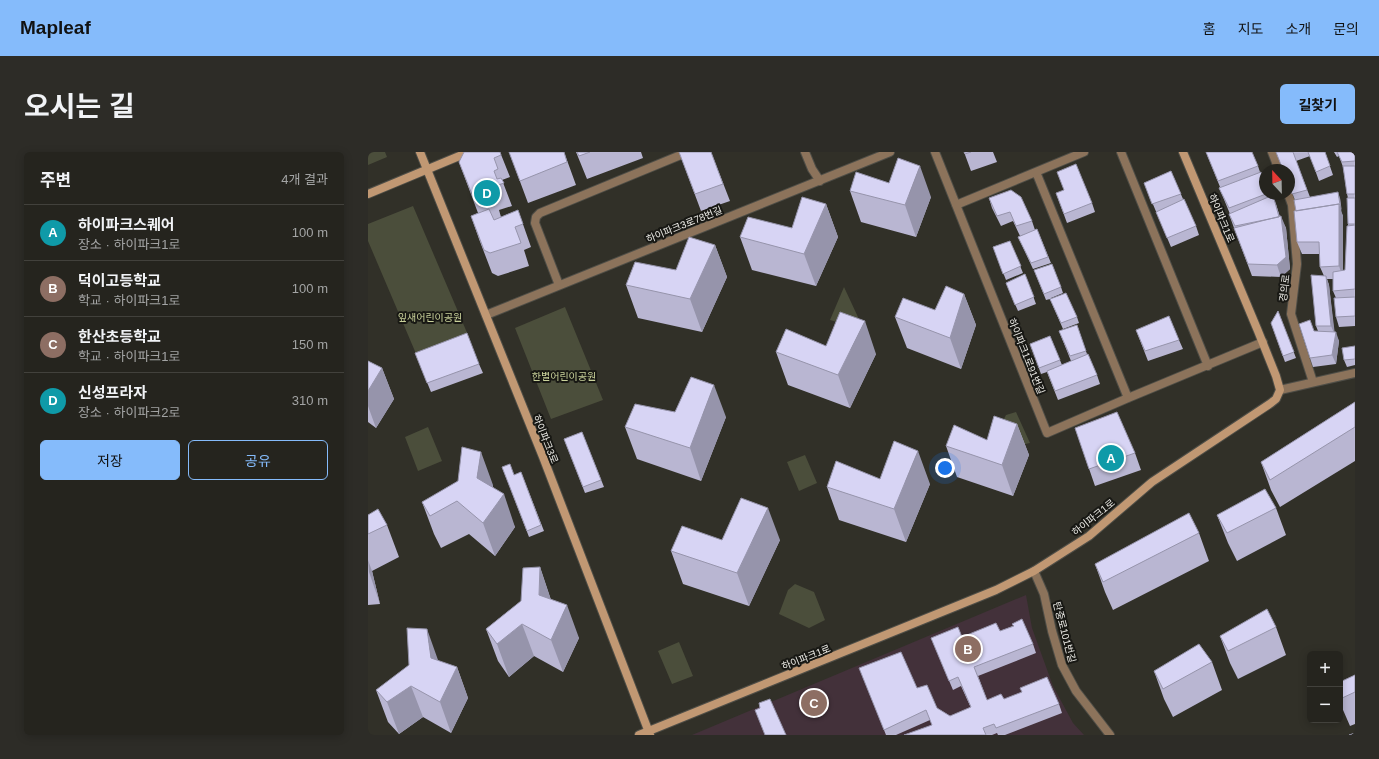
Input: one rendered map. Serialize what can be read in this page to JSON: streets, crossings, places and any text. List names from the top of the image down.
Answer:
{
  "streets": {
    "street": [
      "하이파크1로",
      "하이파크3로78번길",
      "경의로",
      "하이파크1로91번길",
      "하이파크3로",
      "탄중로101번길"
    ]
  },
  "crossings": [
    ["하이파크1로", "하이파크1로91번길"],
    ["하이파크1로", "하이파크3로"],
    ["하이파크1로", "탄중로101번길"],
    ["하이파크3로78번길", "하이파크3로"]
  ],
  "parks": ["잎새어린이공원", "한별어린이공원"],
  "north": "top",
  "page": {
    "header": "Mapleaf",
    "nav": [
      "홈",
      "지도",
      "소개",
      "문의"
    ],
    "title": "오시는 길",
    "buttons": [
      "길찾기",
      ["저장", "공유"]
    ],
    "heading": ["주변", "4개 결과"],
    "pins": [
      "D",
      "A",
      "B",
      "C"
    ],
    "list": [
      {
        "mark": "A",
        "name": "하이파크스퀘어",
        "note": "장소 · 하이파크1로",
        "value": "100 m"
      },
      {
        "mark": "B",
        "name": "덕이고등학교",
        "note": "학교 · 하이파크1로",
        "value": "100 m"
      },
      {
        "mark": "C",
        "name": "한산초등학교",
        "note": "학교 · 하이파크1로",
        "value": "150 m"
      },
      {
        "mark": "D",
        "name": "신성프라자",
        "note": "장소 · 하이파크2로",
        "value": "310 m"
      }
    ],
    "map_buttons": ["+", "−"]
  }
}
